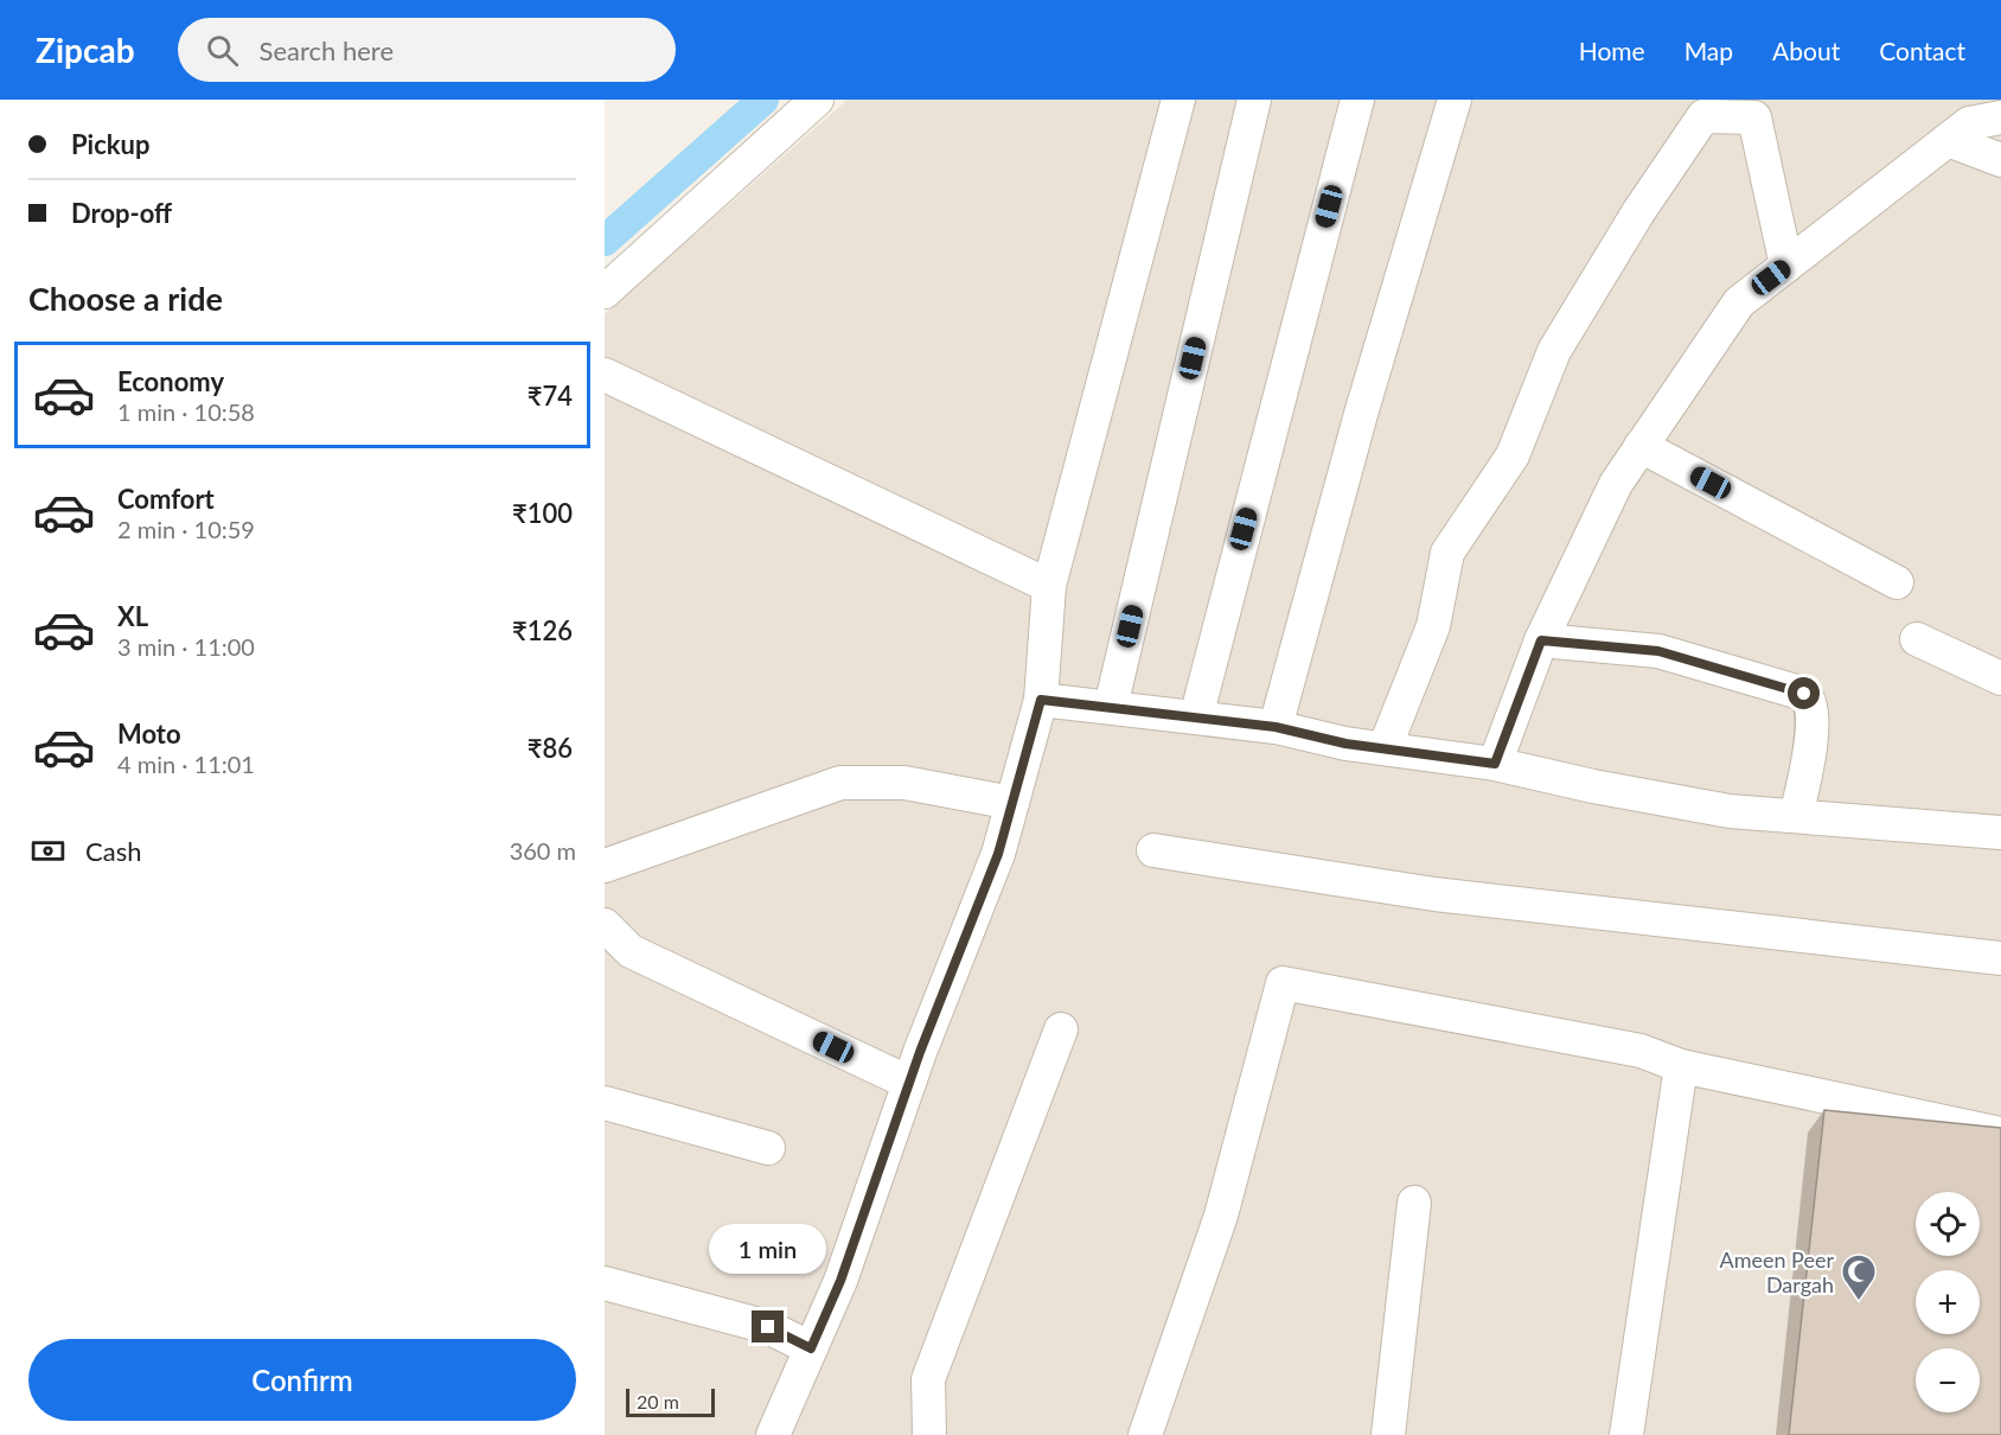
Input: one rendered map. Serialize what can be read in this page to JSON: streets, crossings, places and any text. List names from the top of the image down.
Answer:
{
  "places": {
    "mosque": ["Ameen Peer Dargah"]
  },
  "scale_bar": "20 m",
  "page": {
    "header": "Zipcab",
    "search": "Search here",
    "nav": [
      "Home",
      "Map",
      "About",
      "Contact"
    ],
    "banner": ["Pickup", "Drop-off"],
    "heading": "Choose a ride",
    "list": [
      {
        "name": "Economy",
        "note": "1 min · 10:58",
        "value": "₹74"
      },
      {
        "name": "Comfort",
        "note": "2 min · 10:59",
        "value": "₹100"
      },
      {
        "name": "XL",
        "note": "3 min · 11:00",
        "value": "₹126"
      },
      {
        "name": "Moto",
        "note": "4 min · 11:01",
        "value": "₹86"
      }
    ],
    "pay": ["Cash", "360 m"],
    "map_buttons": ["+", "−"],
    "bubble": "1 min",
    "buttons": "Confirm",
    "scale": "20 m"
  }
}
